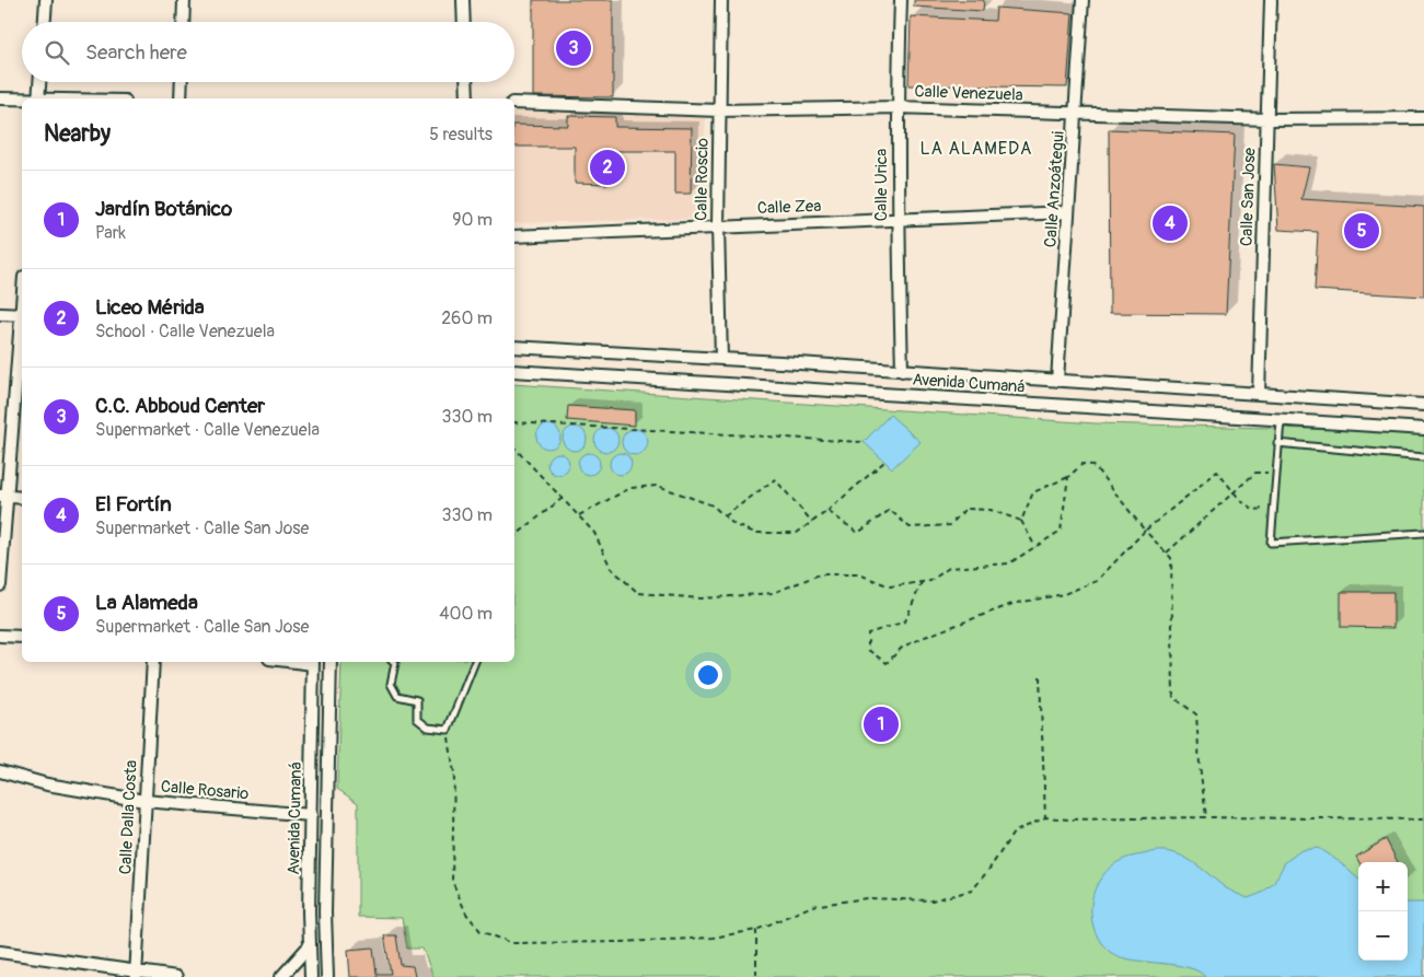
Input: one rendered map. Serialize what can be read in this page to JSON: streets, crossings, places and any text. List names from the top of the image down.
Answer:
{
  "streets": {
    "street": [
      "Calle Venezuela",
      "Calle Roscio",
      "Calle Urica",
      "Calle Anzoátegui",
      "Calle San Jose",
      "Calle Zea",
      "Avenida Cumaná",
      "Calle Rosario",
      "Calle Dalla Costa"
    ]
  },
  "crossings": [
    ["Calle Venezuela", "Calle Roscio"],
    ["Calle Venezuela", "Calle Urica"],
    ["Calle Venezuela", "Calle Anzoátegui"],
    ["Calle Venezuela", "Calle San Jose"],
    ["Calle Roscio", "Calle Zea"],
    ["Calle Roscio", "Avenida Cumaná"],
    ["Calle Urica", "Calle Zea"],
    ["Calle Urica", "Avenida Cumaná"],
    ["Calle Anzoátegui", "Calle Zea"],
    ["Calle Anzoátegui", "Avenida Cumaná"],
    ["Calle San Jose", "Avenida Cumaná"],
    ["Avenida Cumaná", "Calle Rosario"],
    ["Calle Rosario", "Calle Dalla Costa"]
  ],
  "districts": ["LA ALAMEDA"],
  "page": {
    "search": "Search here",
    "pins": [
      "3",
      "2",
      "4",
      "5",
      "1"
    ],
    "heading": ["Nearby", "5 results"],
    "list": [
      {
        "mark": "1",
        "name": "Jardín Botánico",
        "note": "Park",
        "value": "90 m"
      },
      {
        "mark": "2",
        "name": "Liceo Mérida",
        "note": "School · Calle Venezuela",
        "value": "260 m"
      },
      {
        "mark": "3",
        "name": "C.C. Abboud Center",
        "note": "Supermarket · Calle Venezuela",
        "value": "330 m"
      },
      {
        "mark": "4",
        "name": "El Fortín",
        "note": "Supermarket · Calle San Jose",
        "value": "330 m"
      },
      {
        "mark": "5",
        "name": "La Alameda",
        "note": "Supermarket · Calle San Jose",
        "value": "400 m"
      }
    ],
    "map_buttons": ["+", "−"]
  }
}
